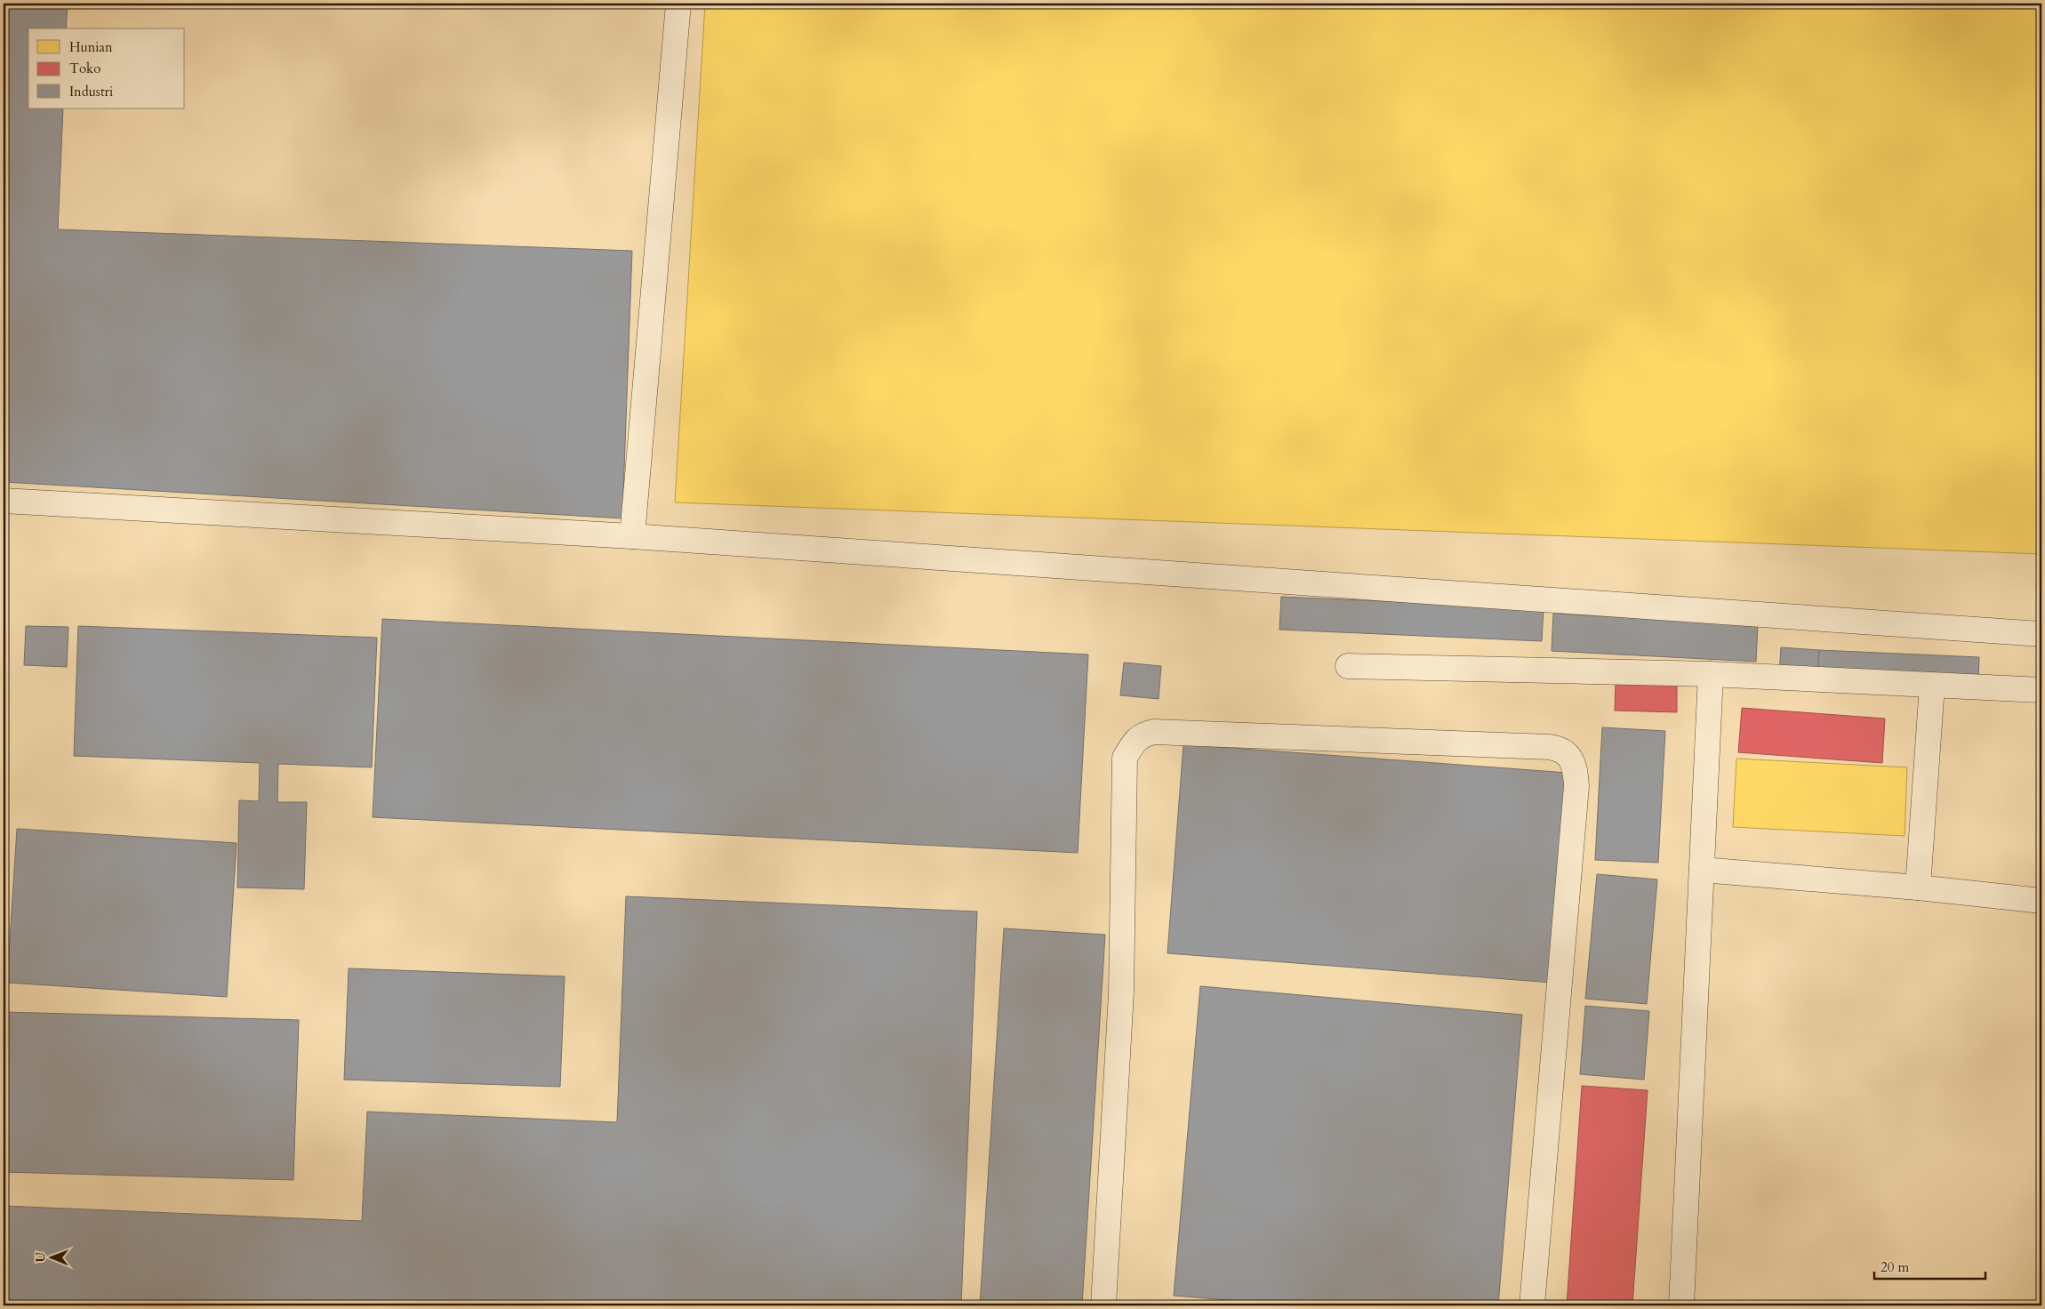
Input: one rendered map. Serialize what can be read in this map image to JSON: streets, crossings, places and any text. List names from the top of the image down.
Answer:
{
  "legend": ["Hunian", "Toko", "Industri"],
  "scale_bar": "20 m",
  "north": "left"
}
